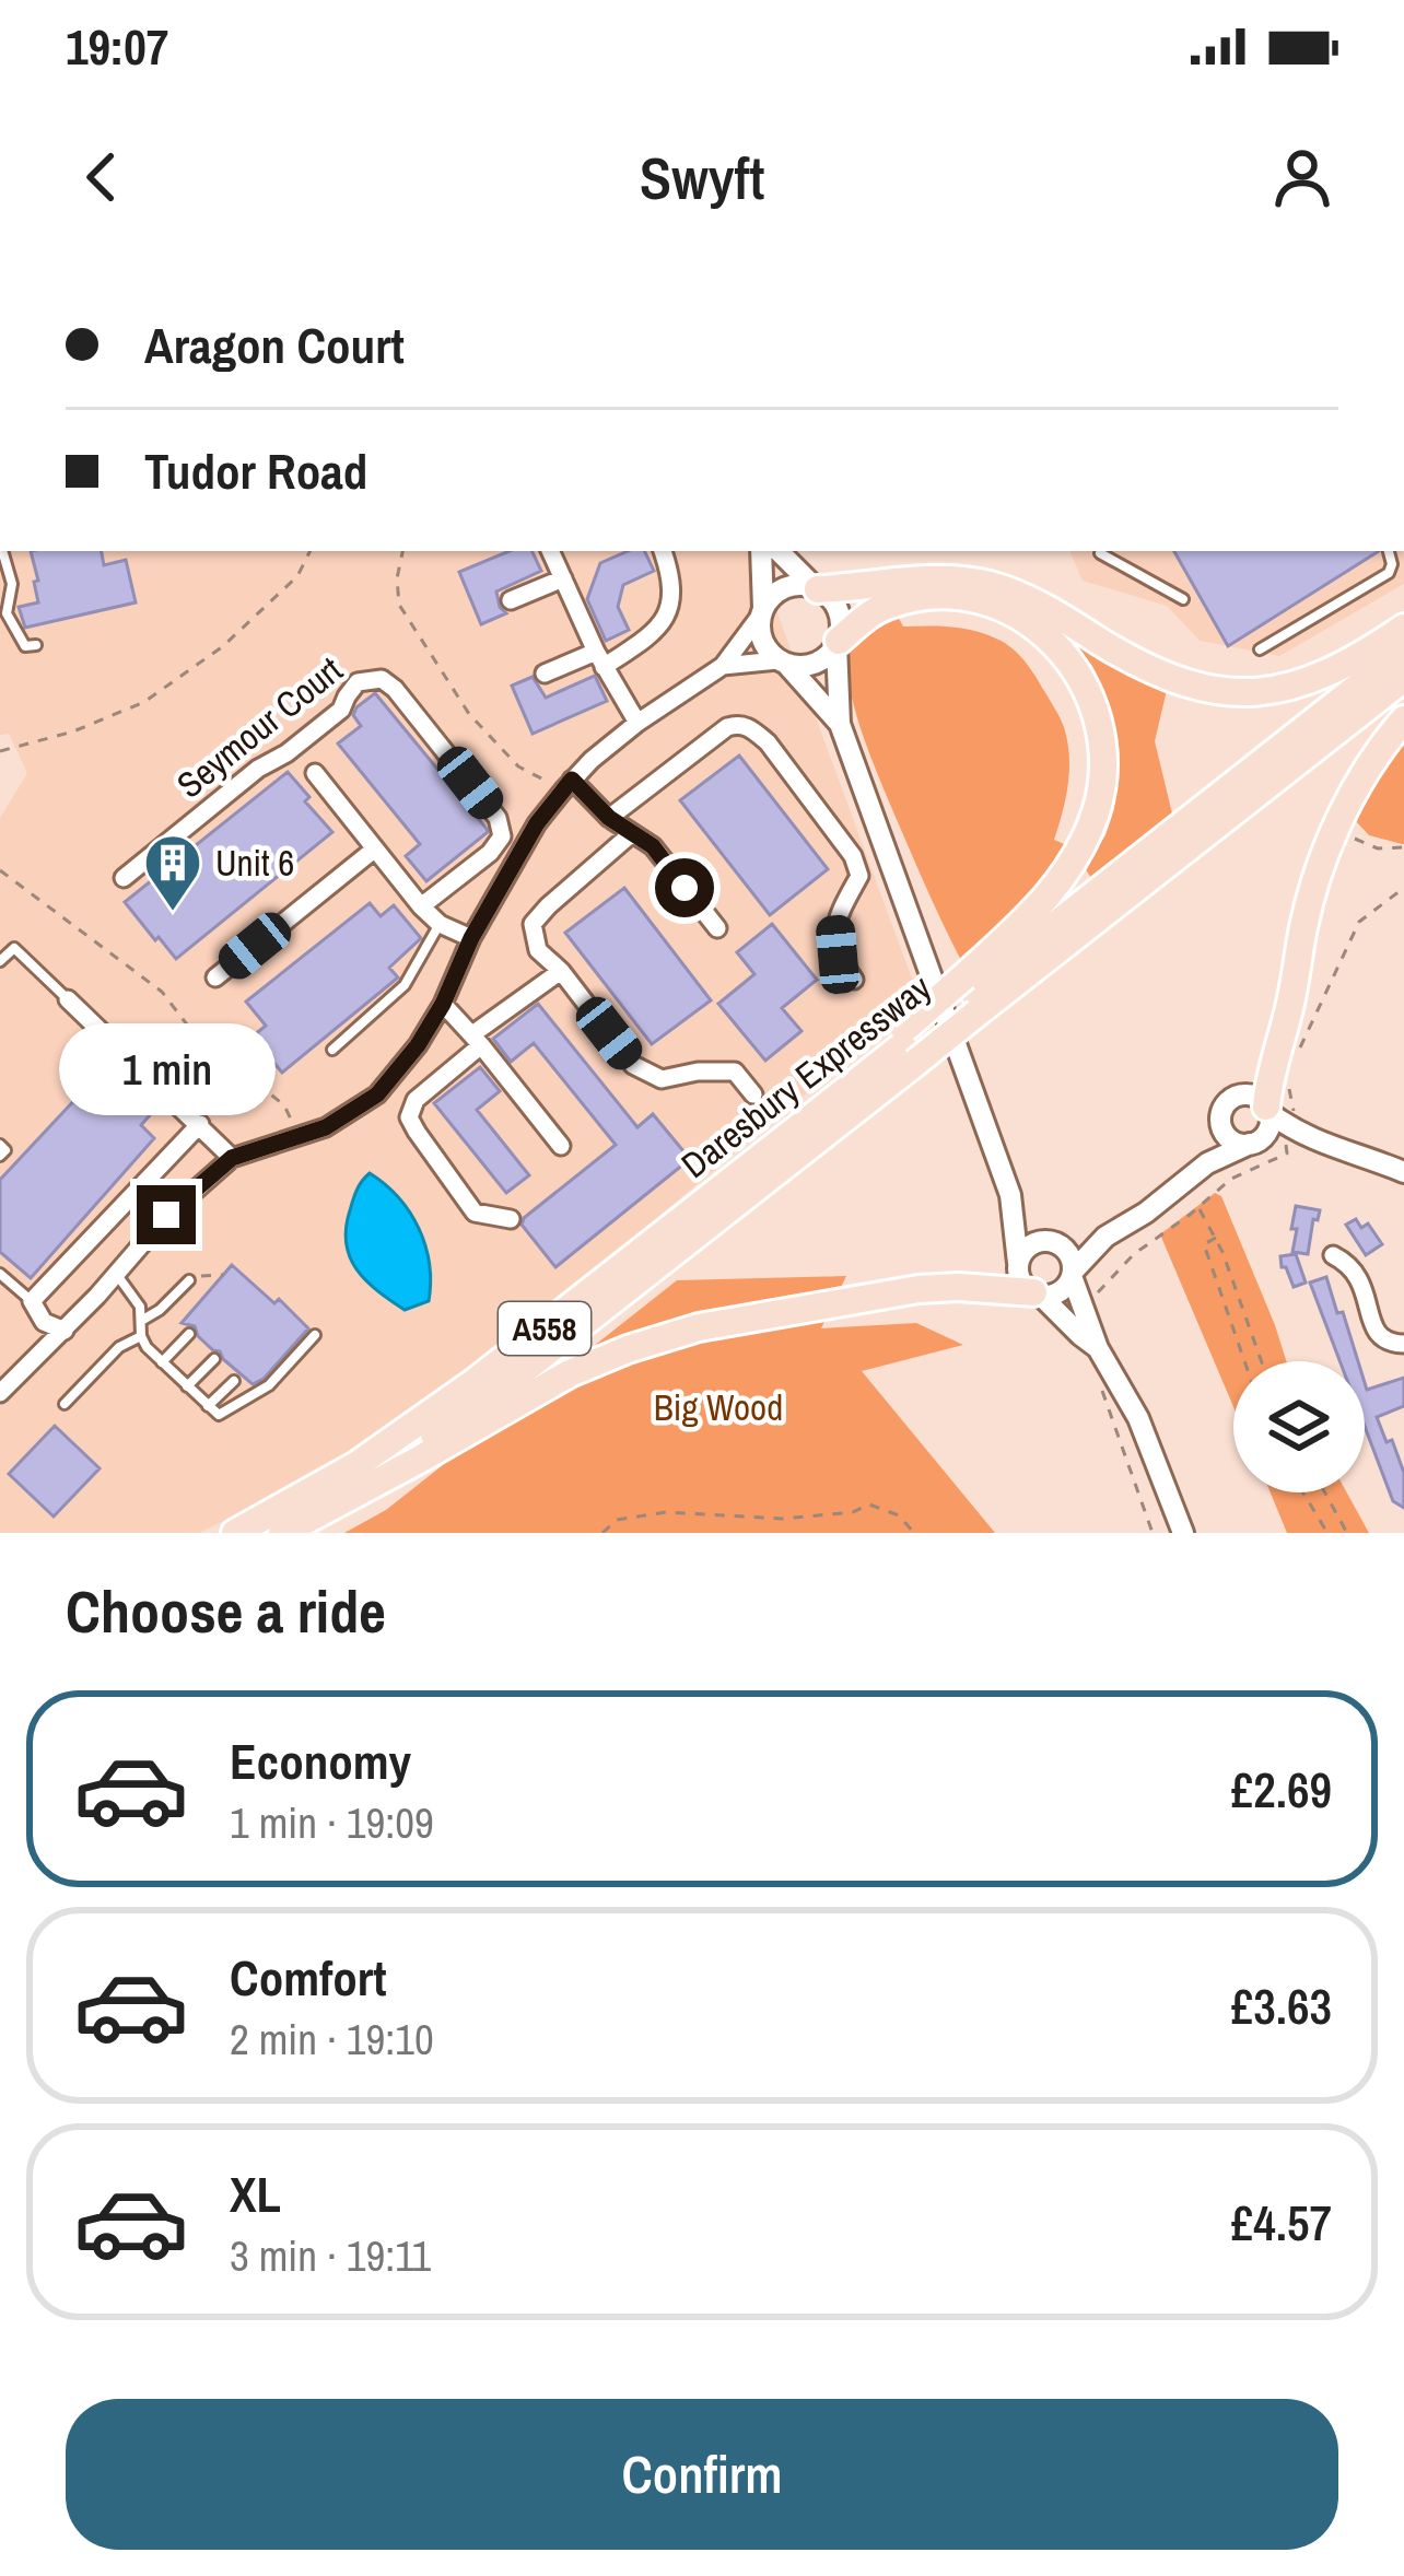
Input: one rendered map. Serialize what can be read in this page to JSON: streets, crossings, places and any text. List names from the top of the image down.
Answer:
{
  "streets": {
    "main road": ["Daresbury Expressway", "A558"],
    "street": ["Seymour Court"]
  },
  "parks": ["Big Wood"],
  "places": {
    "building": ["Unit 6"]
  },
  "page": {
    "status": "19:07",
    "header": "Swyft",
    "banner": ["Aragon Court", "Tudor Road"],
    "bubble": "1 min",
    "heading": "Choose a ride",
    "list": [
      {
        "name": "Economy",
        "note": "1 min · 19:09",
        "value": "£2.69"
      },
      {
        "name": "Comfort",
        "note": "2 min · 19:10",
        "value": "£3.63"
      },
      {
        "name": "XL",
        "note": "3 min · 19:11",
        "value": "£4.57"
      }
    ],
    "buttons": "Confirm"
  }
}
